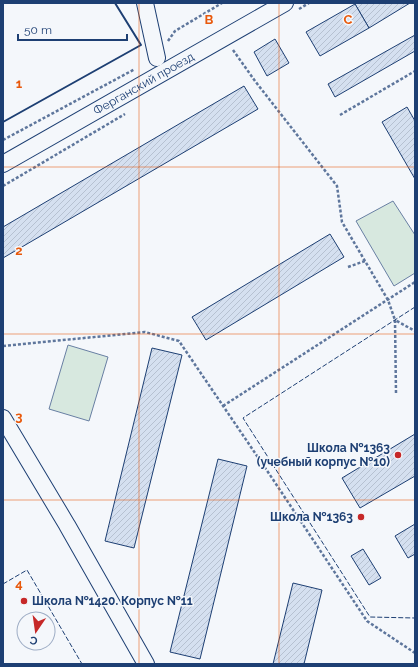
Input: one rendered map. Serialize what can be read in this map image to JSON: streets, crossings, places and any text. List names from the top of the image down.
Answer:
{
  "streets": {
    "street": ["Ферганский проезд"]
  },
  "places": ["Школа №1363 (учебный корпус №10)", "Школа №1363", "Школа №1420. Корпус №11"],
  "scale_bar": "50 m",
  "north": "bottom",
  "grid": {
    "columns": ["B", "C"],
    "rows": [
      "1",
      "2",
      "3",
      "4"
    ]
  }
}
